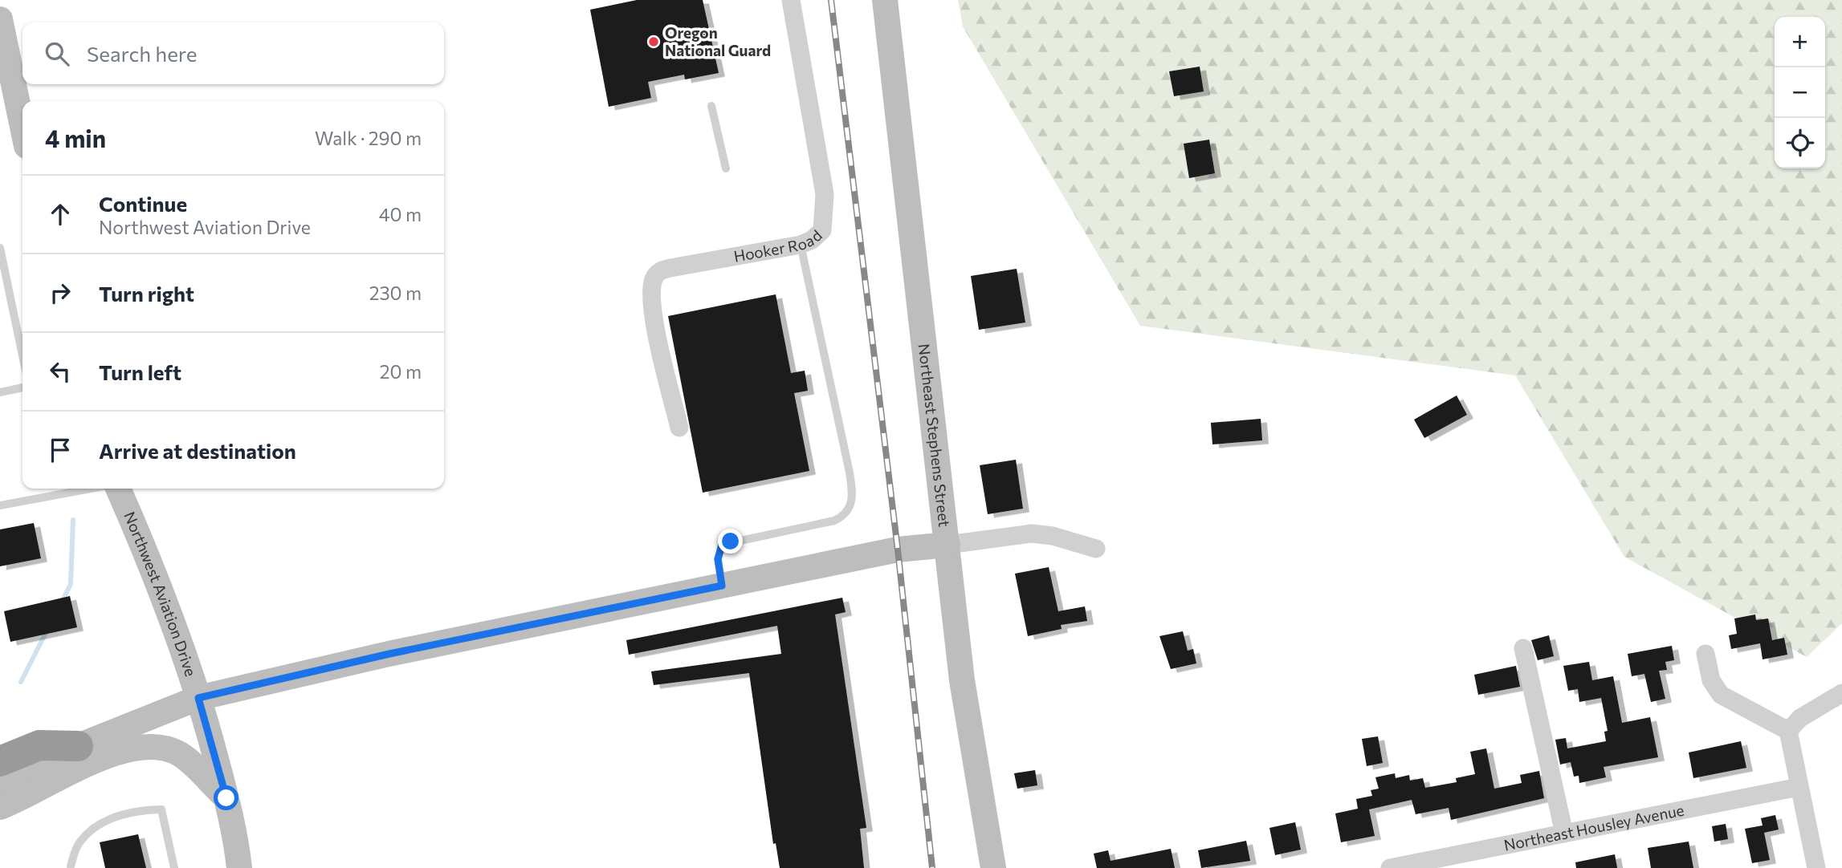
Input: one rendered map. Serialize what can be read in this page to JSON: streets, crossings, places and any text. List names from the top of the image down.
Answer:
{
  "streets": {
    "main road": ["Northeast Stephens Street", "Northwest Aviation Drive"],
    "street": ["Hooker Road", "Northeast Housley Avenue"]
  },
  "places": ["Oregon National Guard"],
  "page": {
    "map_buttons": ["+", "−"],
    "search": "Search here",
    "heading": ["4 min", "Walk · 290 m"],
    "list": [
      ["Continue", "Northwest Aviation Drive", "40 m"],
      ["Turn right", "230 m"],
      ["Turn left", "20 m"],
      "Arrive at destination"
    ]
  }
}
